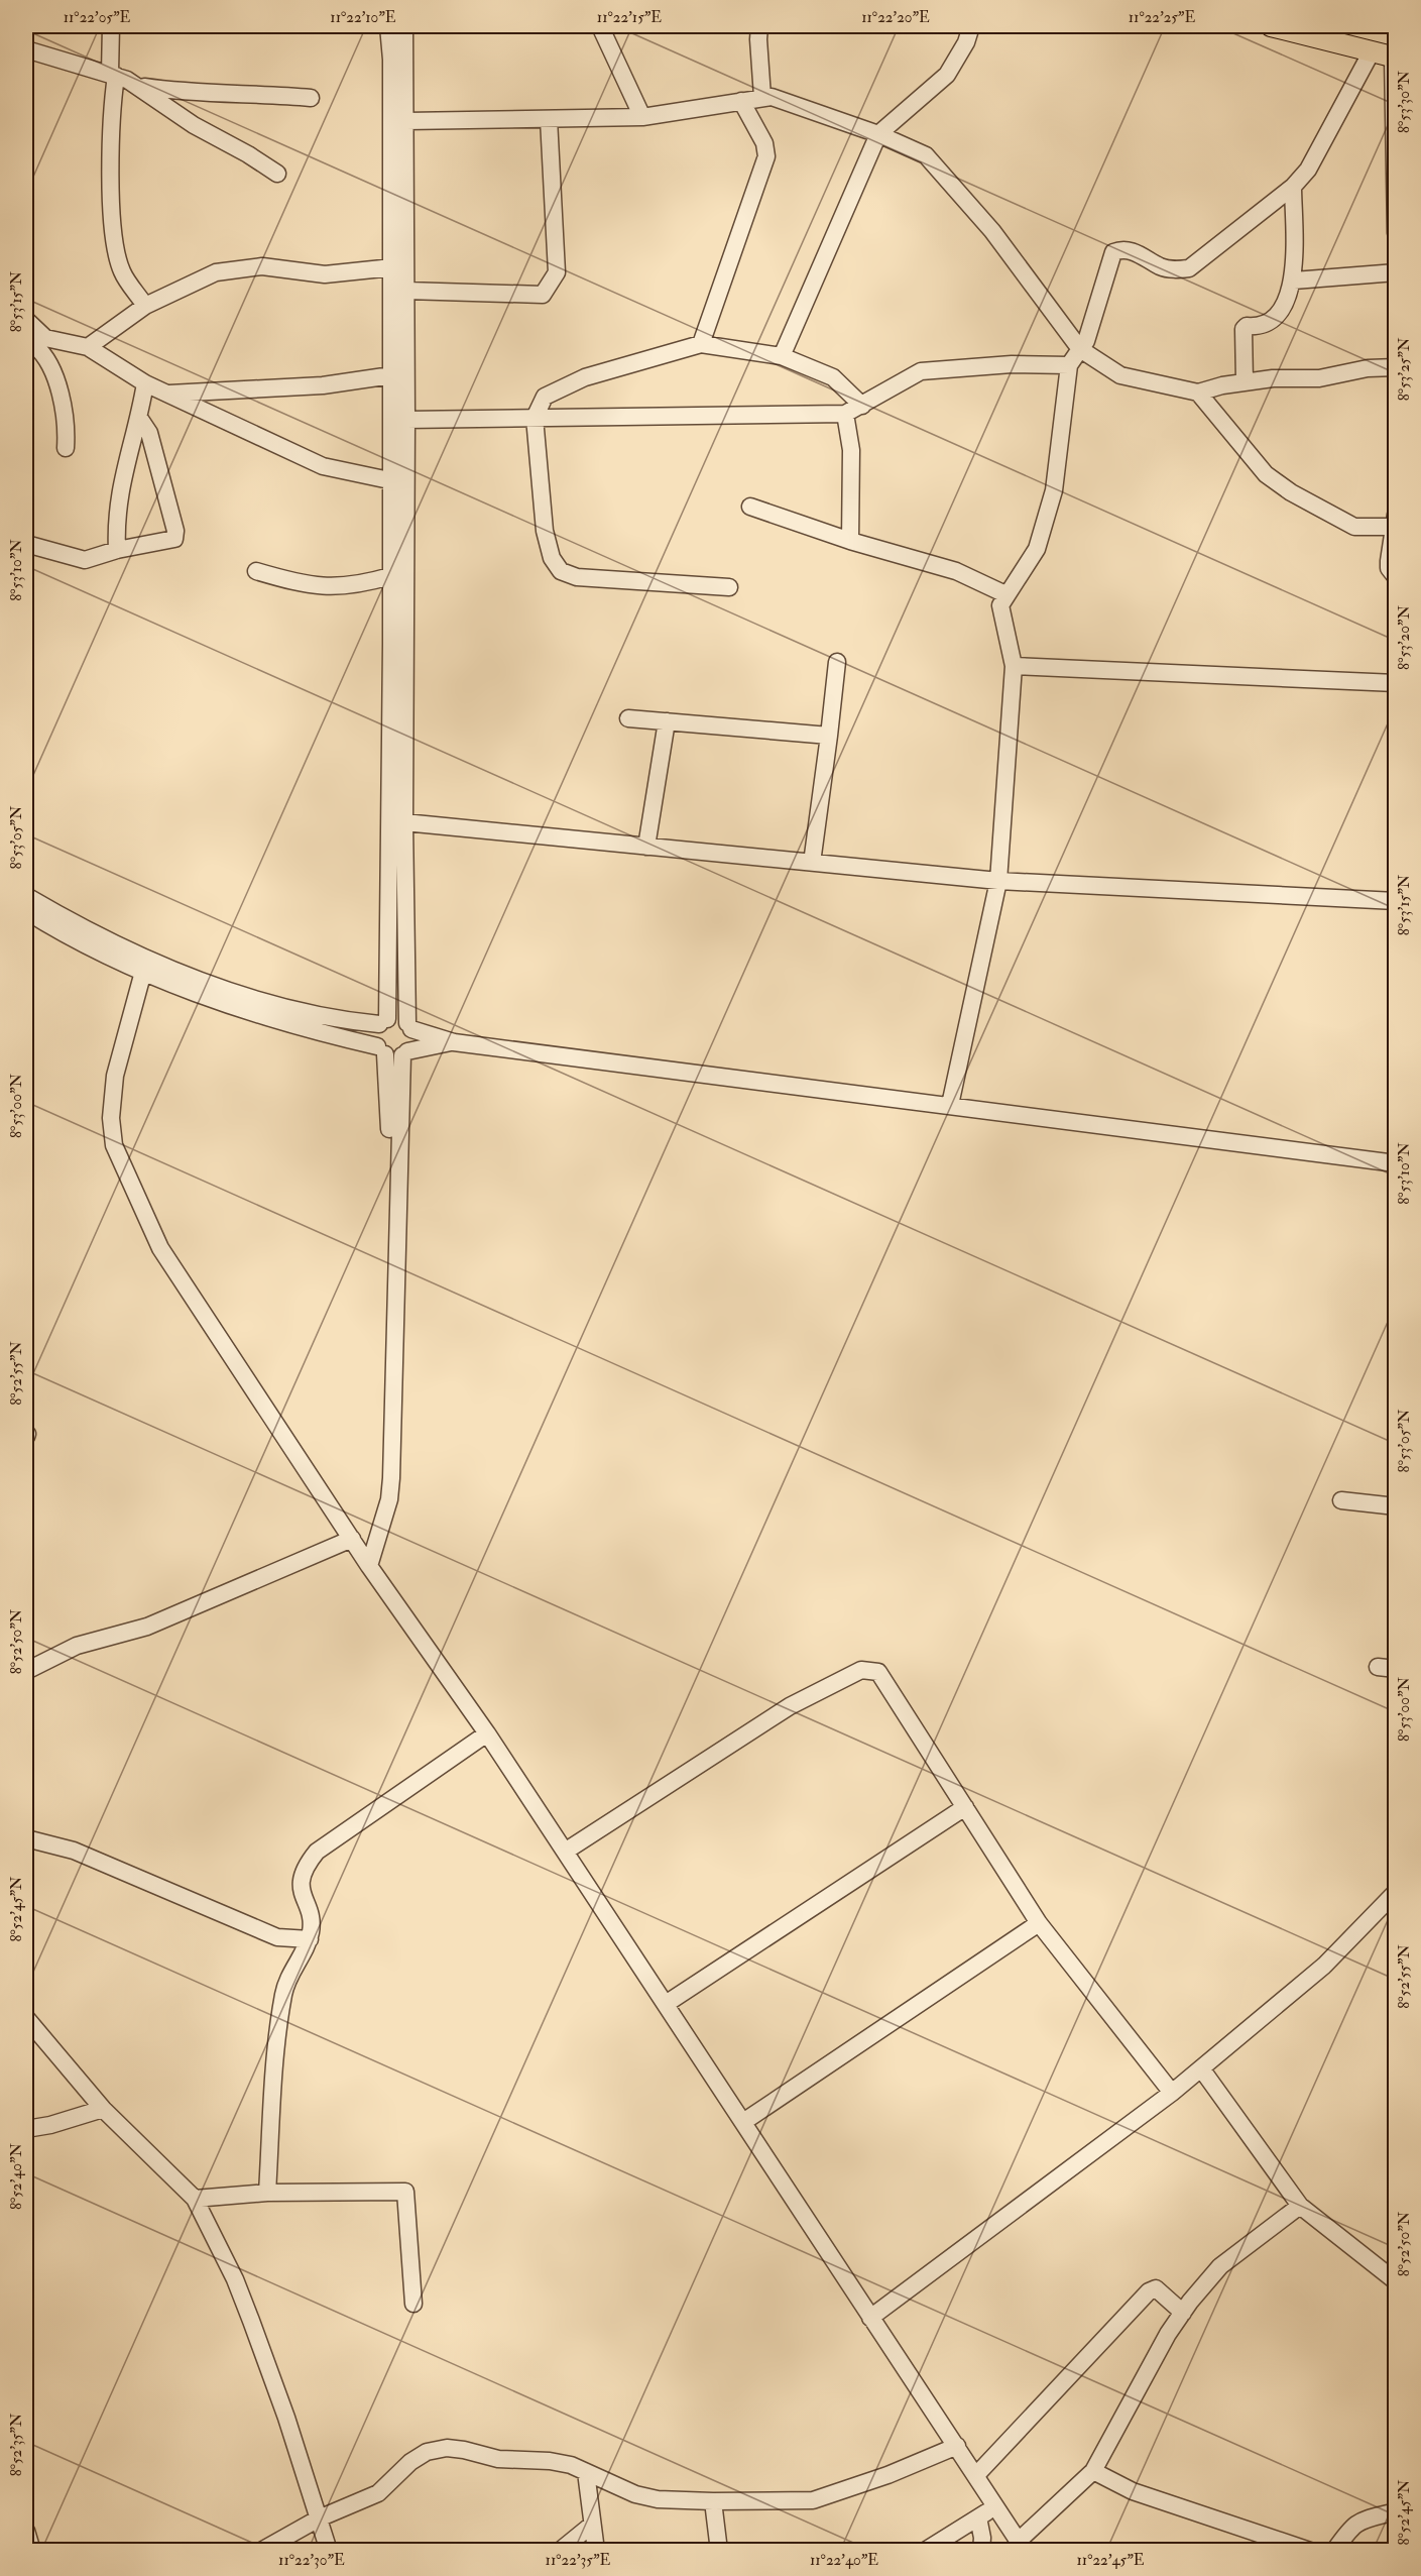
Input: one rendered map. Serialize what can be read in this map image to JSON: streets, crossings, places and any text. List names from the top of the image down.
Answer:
{
  "coordinates": [
    "11°22'05\"E",
    "11°22'10\"E",
    "11°22'15\"E",
    "11°22'20\"E",
    "11°22'25\"E",
    "8°53'30\"N",
    "8°53'15\"N",
    "8°53'25\"N",
    "8°53'10\"N",
    "8°53'20\"N",
    "8°53'05\"N",
    "8°53'00\"N",
    "8°52'55\"N",
    "8°52'50\"N",
    "8°52'45\"N",
    "8°52'40\"N",
    "8°52'35\"N",
    "11°22'30\"E",
    "11°22'35\"E",
    "11°22'40\"E",
    "11°22'45\"E"
  ]
}
